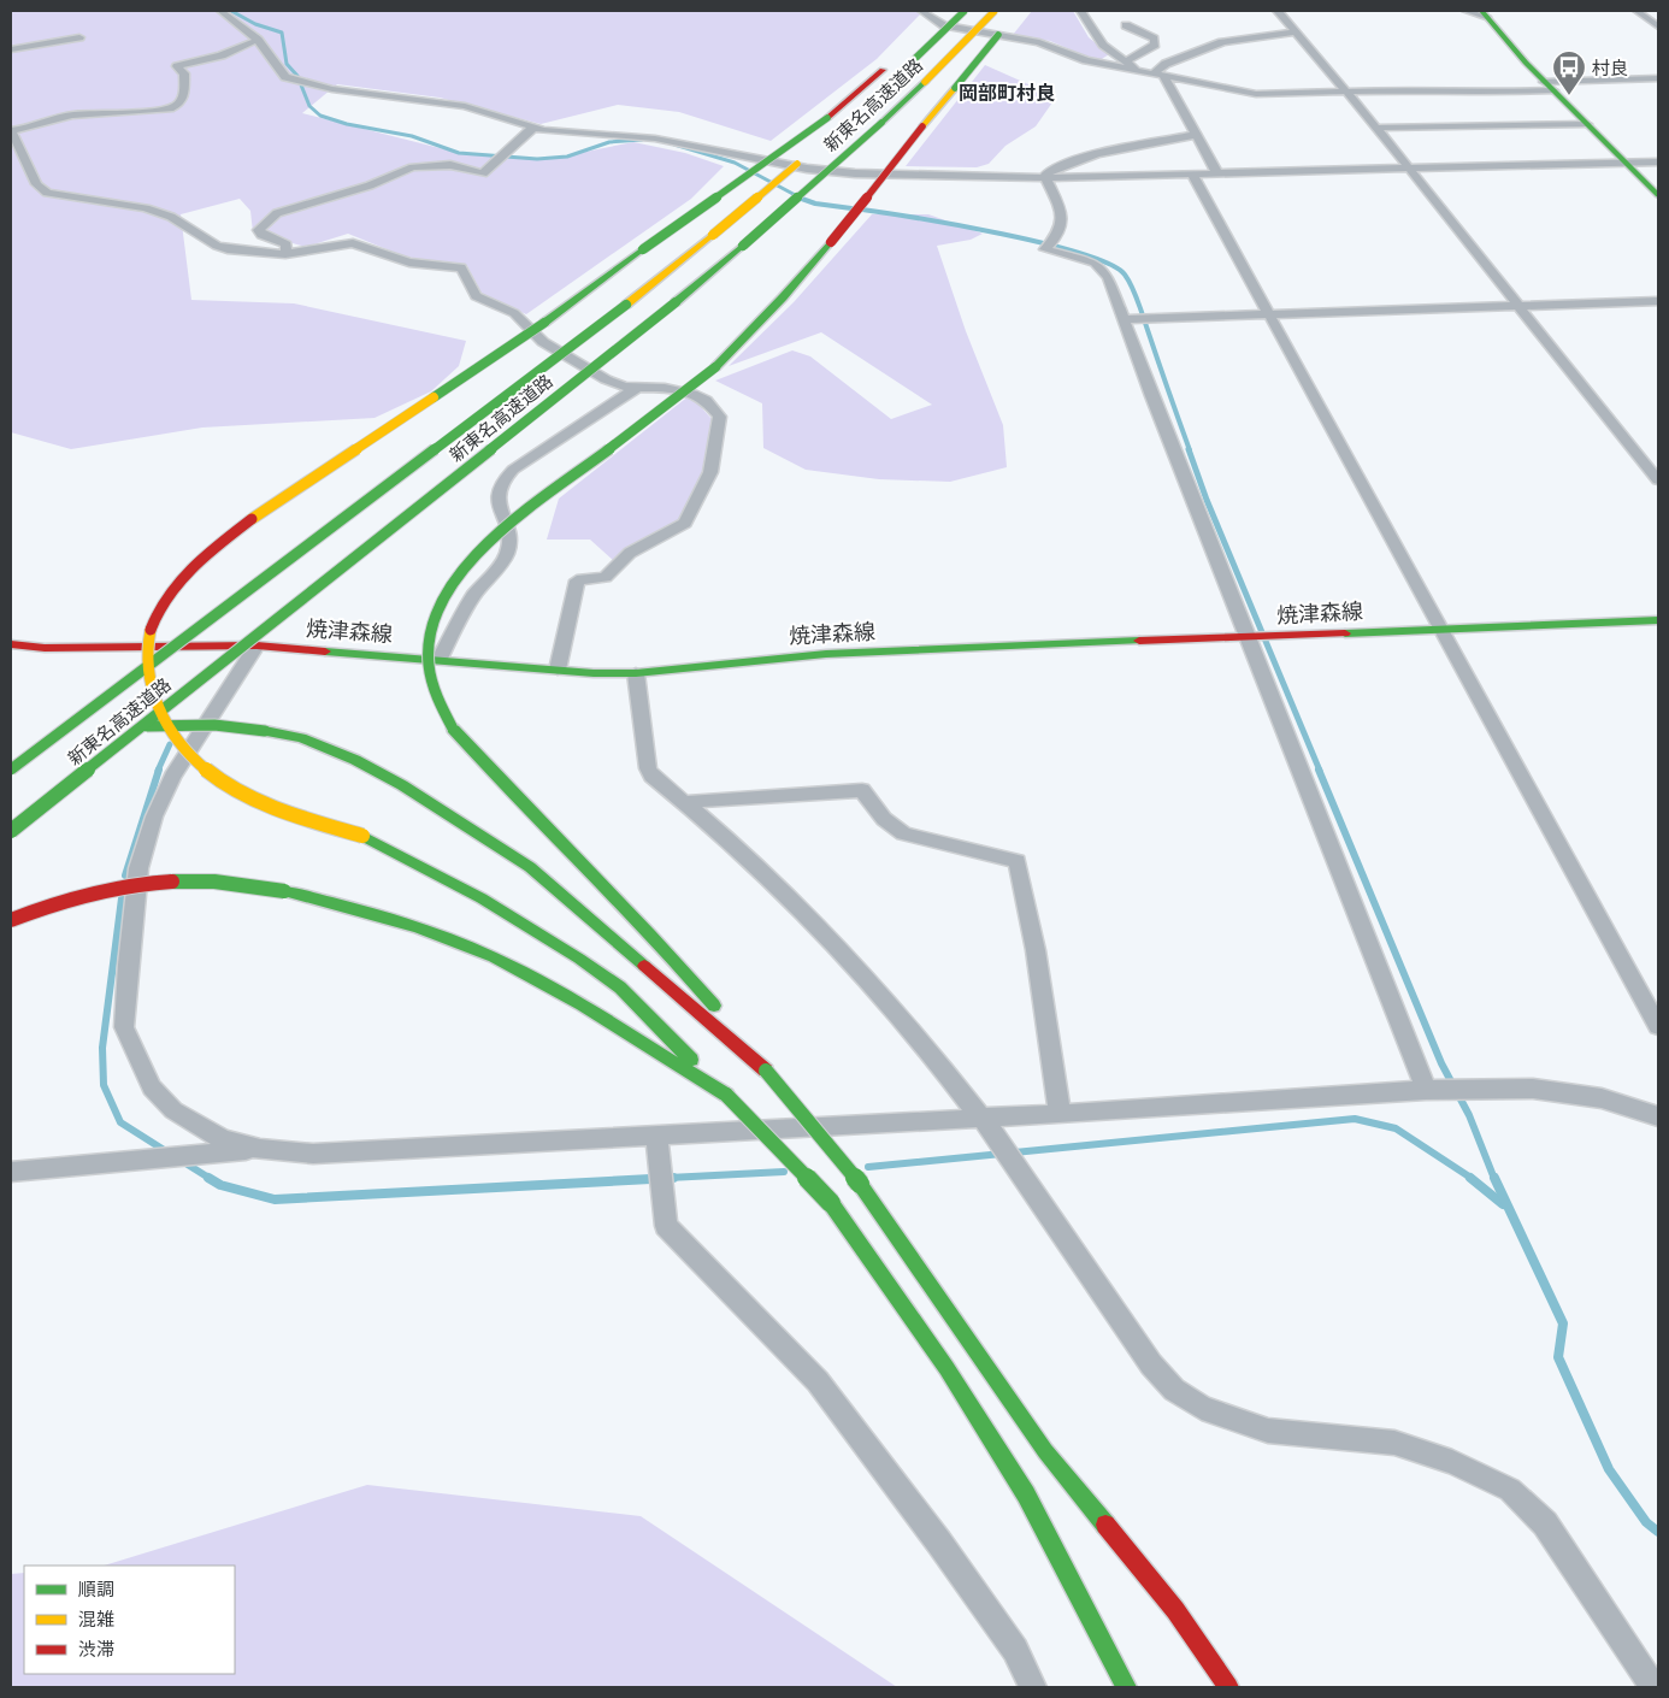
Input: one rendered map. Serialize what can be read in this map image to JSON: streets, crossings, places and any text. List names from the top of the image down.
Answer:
{
  "streets": {
    "main road": ["新東名高速道路", "焼津森線"]
  },
  "districts": ["岡部町村良"],
  "places": {
    "bus stop": ["村良"]
  },
  "legend": ["順調", "混雑", "渋滞"]
}
